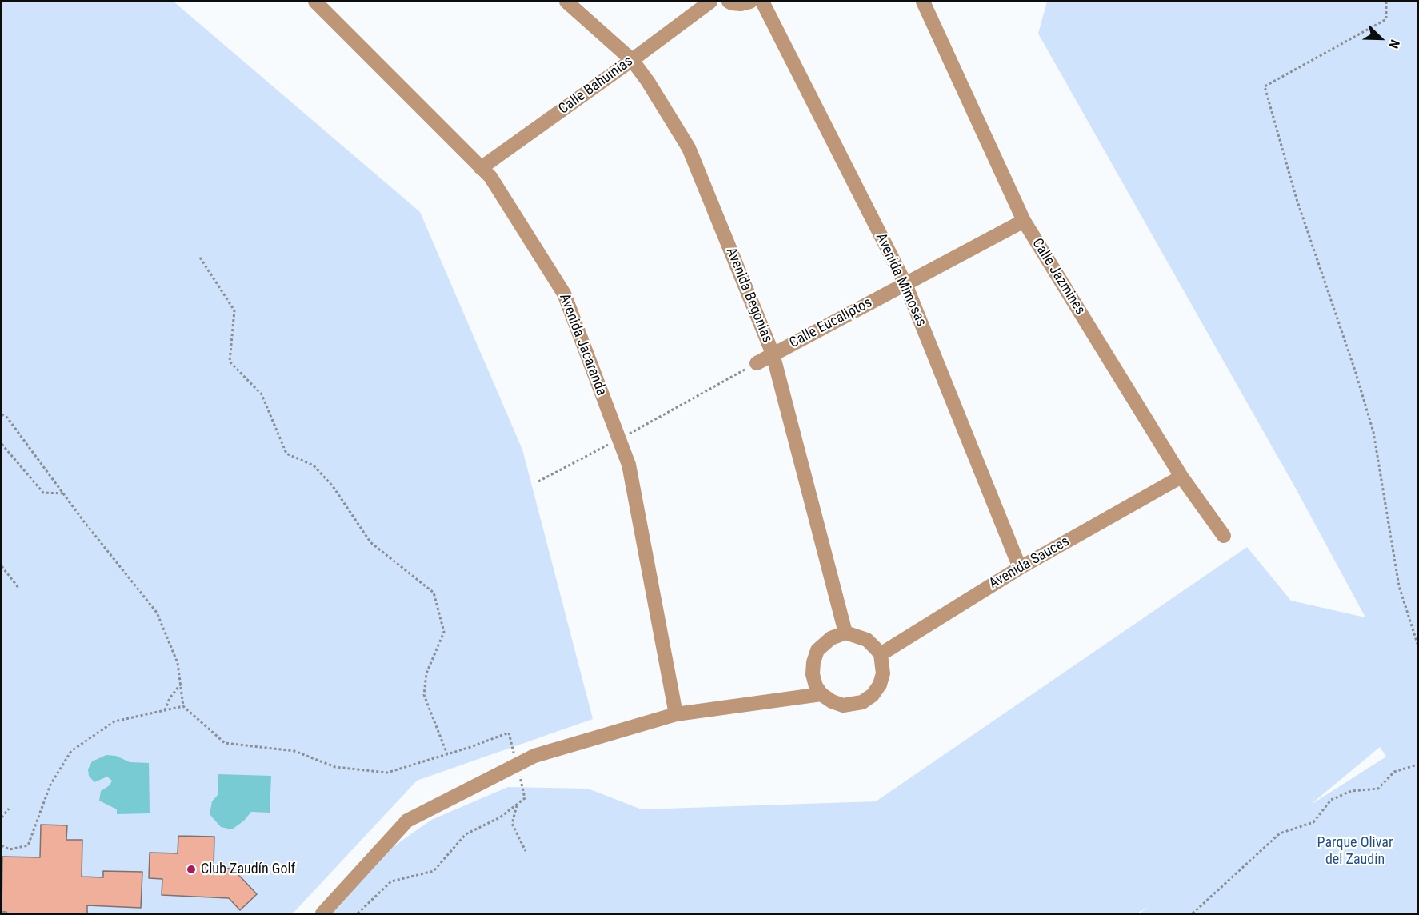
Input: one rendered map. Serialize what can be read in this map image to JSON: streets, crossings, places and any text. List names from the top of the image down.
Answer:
{
  "streets": {
    "street": [
      "Calle Bahuinias",
      "Calle Jazmines",
      "Avenida Mimosas",
      "Avenida Begonias",
      "Calle Eucaliptos",
      "Avenida Jacaranda",
      "Avenida Sauces"
    ]
  },
  "crossings": [
    ["Calle Bahuinias", "Avenida Begonias"],
    ["Calle Bahuinias", "Avenida Jacaranda"],
    ["Calle Jazmines", "Calle Eucaliptos"],
    ["Calle Jazmines", "Avenida Sauces"],
    ["Avenida Mimosas", "Calle Eucaliptos"],
    ["Avenida Mimosas", "Avenida Sauces"],
    ["Avenida Begonias", "Calle Eucaliptos"],
    ["Avenida Begonias", "Avenida Sauces"]
  ],
  "parks": ["Parque Olivar del Zaudín"],
  "places": ["Club Zaudín Golf"],
  "north": "bottom right"
}
